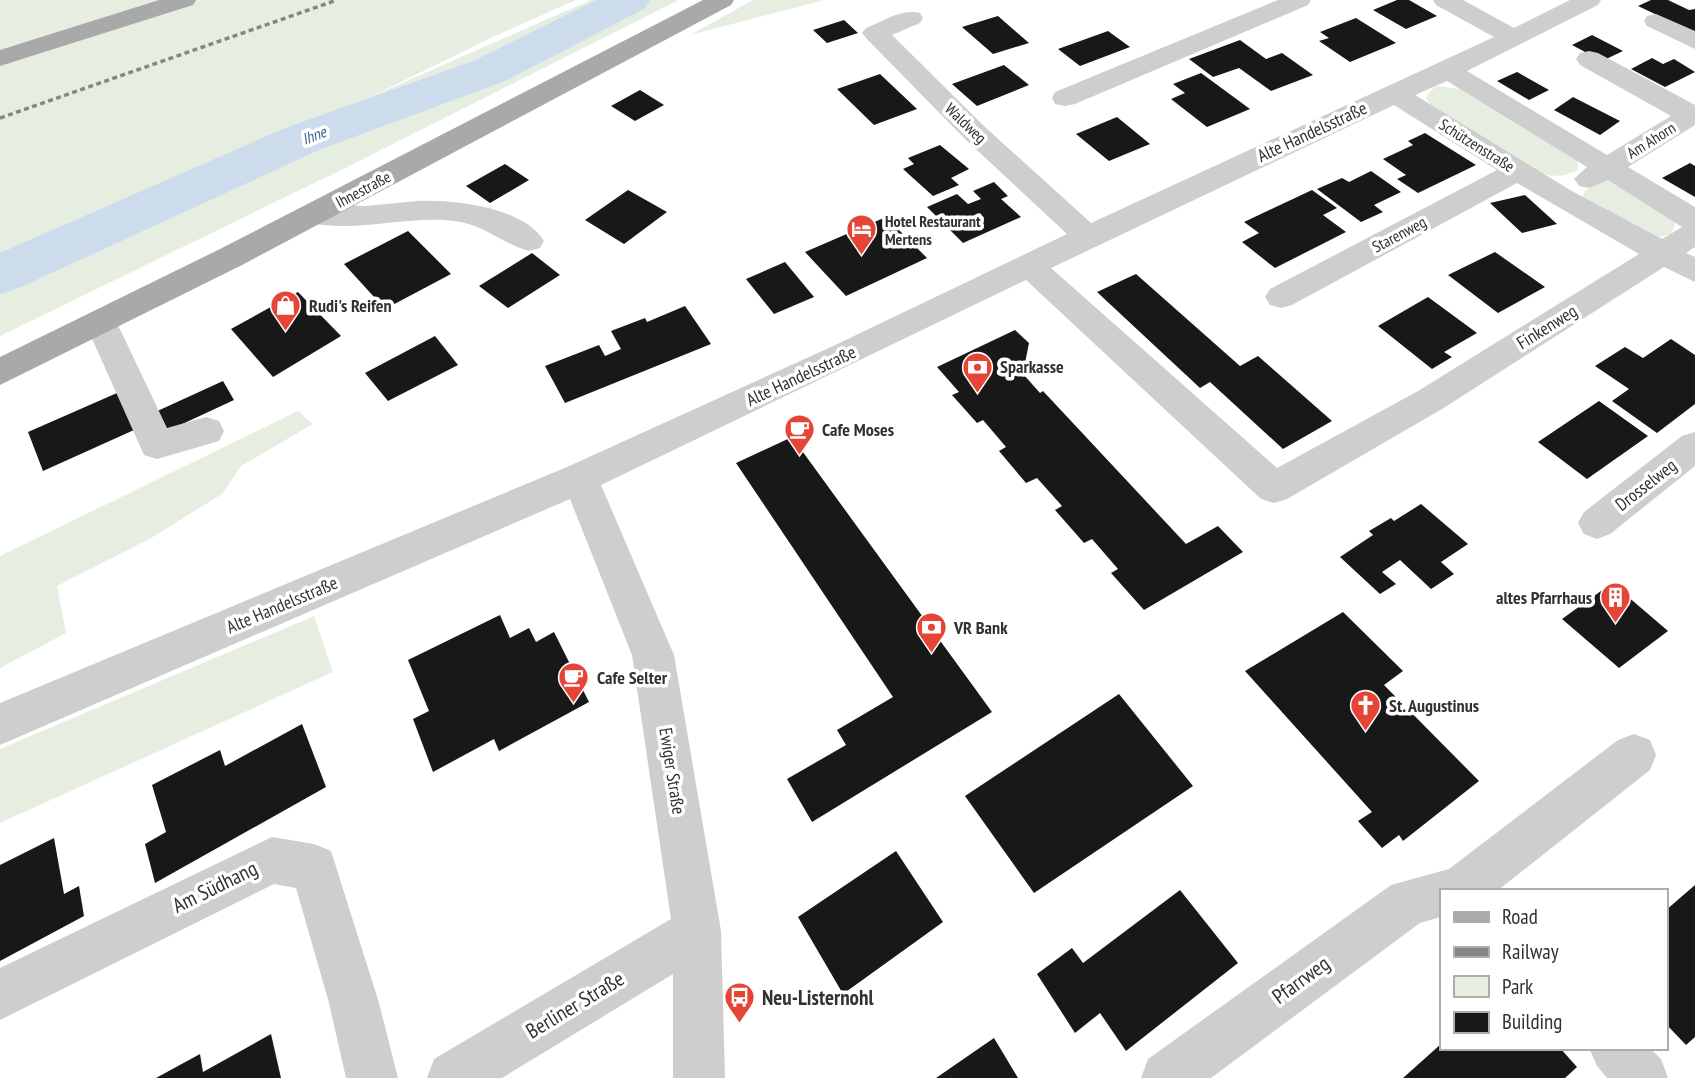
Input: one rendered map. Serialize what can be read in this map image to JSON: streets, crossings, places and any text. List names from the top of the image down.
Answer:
{
  "streets": {
    "main road": ["Ihnestraße"],
    "street": [
      "Waldweg",
      "Alte Handelsstraße",
      "Am Ahorn",
      "Schützenstraße",
      "Starenweg",
      "Finkenweg",
      "Drosselweg",
      "Ewiger Straße",
      "Am Südhang",
      "Pfarrweg",
      "Berliner Straße"
    ]
  },
  "crossings": [
    ["Waldweg", "Alte Handelsstraße"],
    ["Alte Handelsstraße", "Schützenstraße"],
    ["Alte Handelsstraße", "Finkenweg"],
    ["Alte Handelsstraße", "Ewiger Straße"],
    ["Schützenstraße", "Starenweg"],
    ["Schützenstraße", "Finkenweg"],
    ["Ewiger Straße", "Berliner Straße"]
  ],
  "water": ["Ihne"],
  "places": {
    "hotel": ["Hotel Restaurant Mertens"],
    "shop": ["Rudi's Reifen"],
    "bank": ["Sparkasse", "VR Bank"],
    "cafe": ["Cafe Moses", "Cafe Selter"],
    "building": ["altes Pfarrhaus"],
    "church": ["St. Augustinus"],
    "bus stop": ["Neu-Listernohl"]
  },
  "legend": [
    "Road",
    "Railway",
    "Park",
    "Building"
  ]
}
